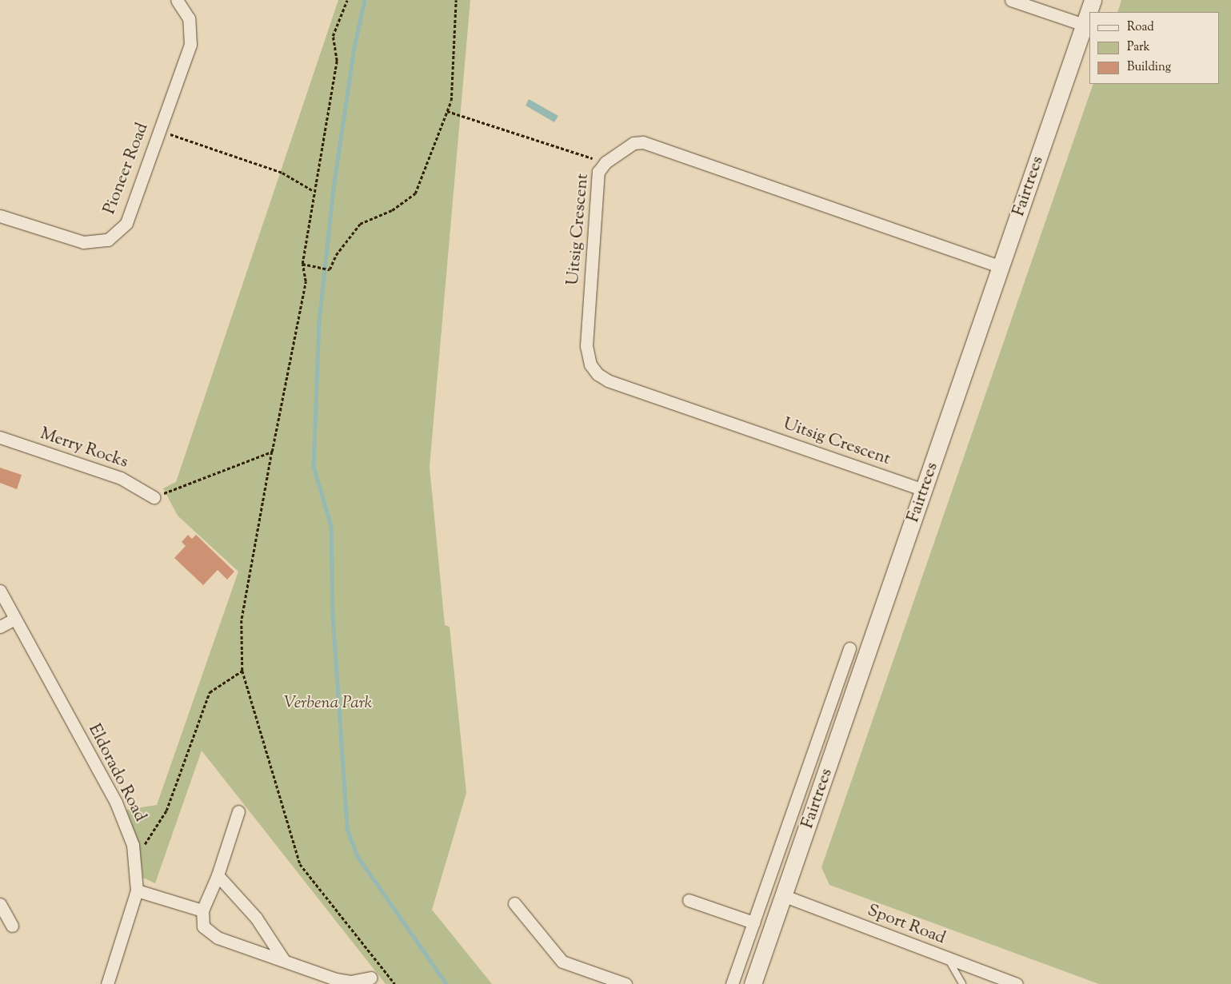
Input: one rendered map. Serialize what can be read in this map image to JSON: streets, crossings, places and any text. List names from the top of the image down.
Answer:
{
  "streets": {
    "main road": ["Fairtrees"],
    "street": [
      "Pioneer Road",
      "Uitsig Crescent",
      "Merry Rocks",
      "Eldorado Road",
      "Sport Road"
    ]
  },
  "crossings": [
    ["Fairtrees", "Uitsig Crescent"],
    ["Fairtrees", "Sport Road"]
  ],
  "parks": ["Verbena Park"],
  "legend": ["Road", "Park", "Building"]
}
